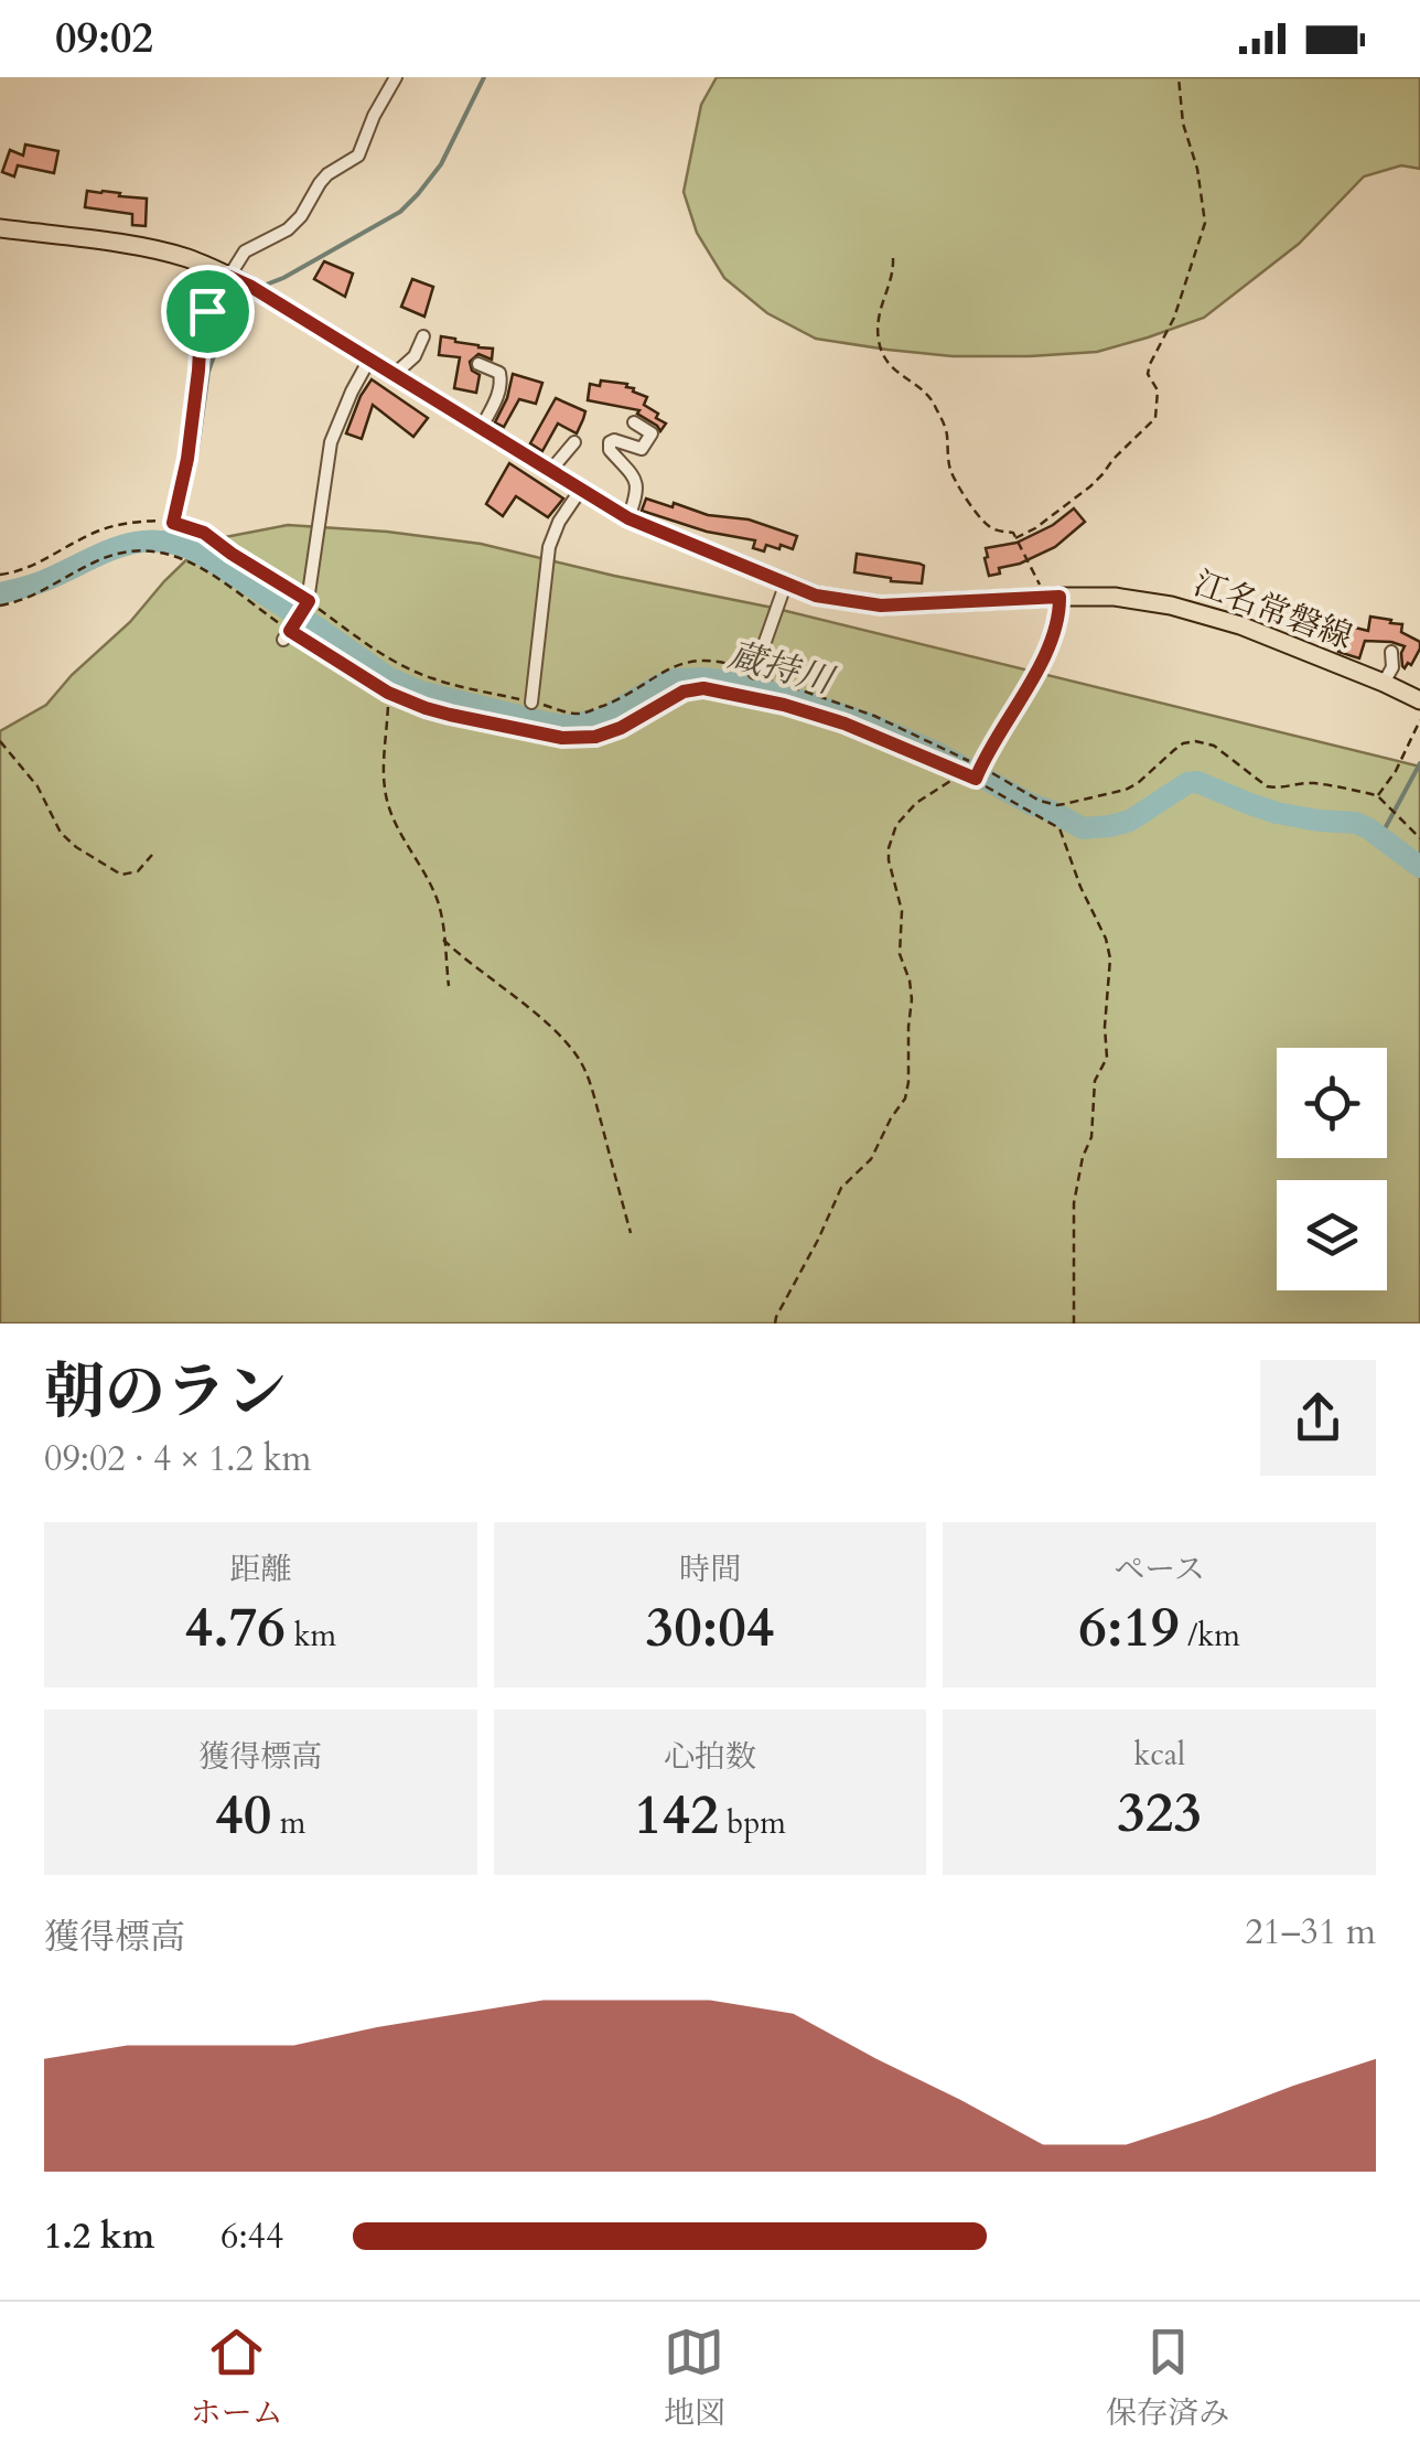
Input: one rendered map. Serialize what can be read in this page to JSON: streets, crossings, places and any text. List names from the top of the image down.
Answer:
{
  "streets": {
    "main road": ["江名常磐線"]
  },
  "water": ["蔵持川"],
  "page": {
    "status": "09:02",
    "heading": ["朝のラン", "09:02 · 4 × 1.2 km"],
    "stats": [
      ["距離", "4.76 km"],
      ["時間", "30:04"],
      ["ペース", "6:19 /km"],
      ["獲得標高", "40 m"],
      ["心拍数", "142 bpm"],
      ["kcal", "323"]
    ],
    "chart": ["獲得標高", "21–31 m"],
    "list": [
      {
        "name": "1.2 km",
        "note": "6:44"
      }
    ],
    "tabs": ["ホーム", "地図", "保存済み"]
  }
}
